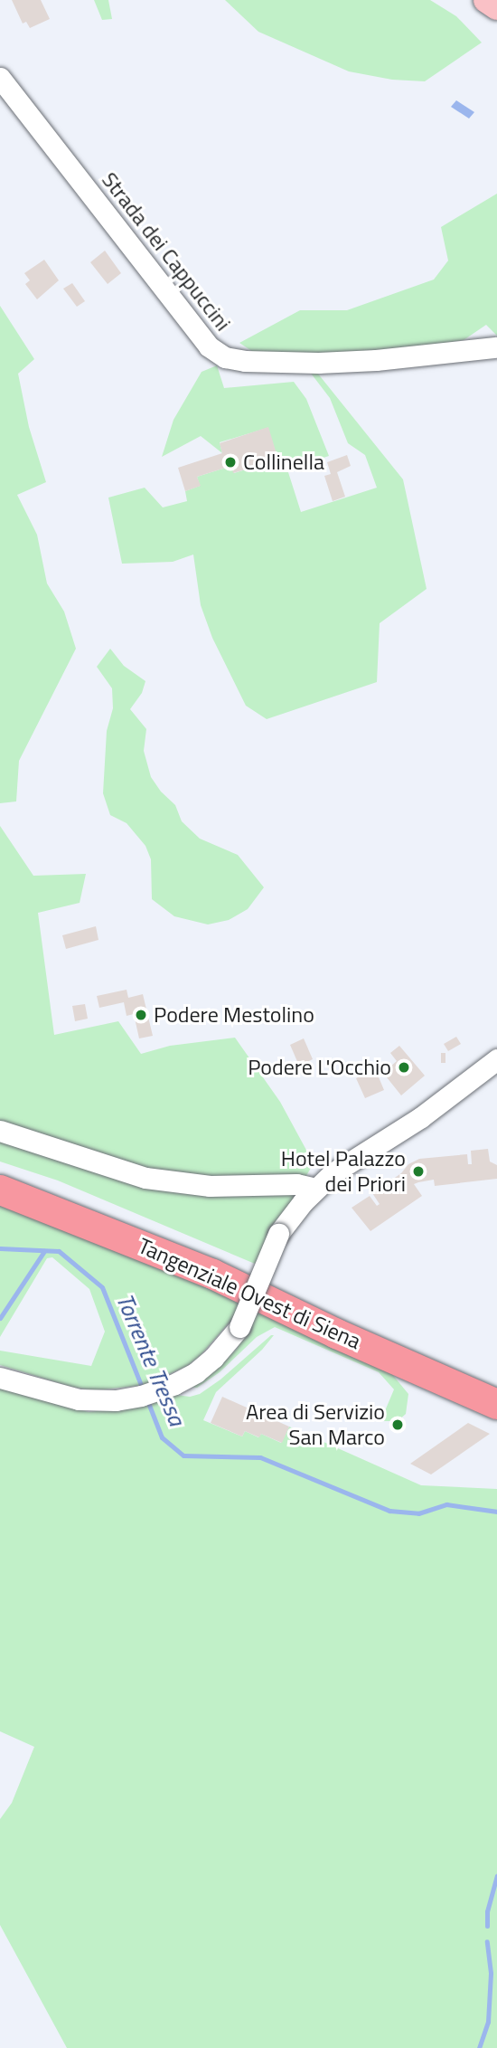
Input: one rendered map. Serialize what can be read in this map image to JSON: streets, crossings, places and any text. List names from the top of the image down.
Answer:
{
  "streets": {
    "highway": ["Tangenziale Ovest di Siena"],
    "street": ["Strada dei Cappuccini"]
  },
  "water": ["Torrente Tressa"],
  "places": [
    "Collinella",
    "Podere Mestolino",
    "Podere L'Occhio",
    "Hotel Palazzo dei Priori",
    "Area di Servizio San Marco"
  ]
}
